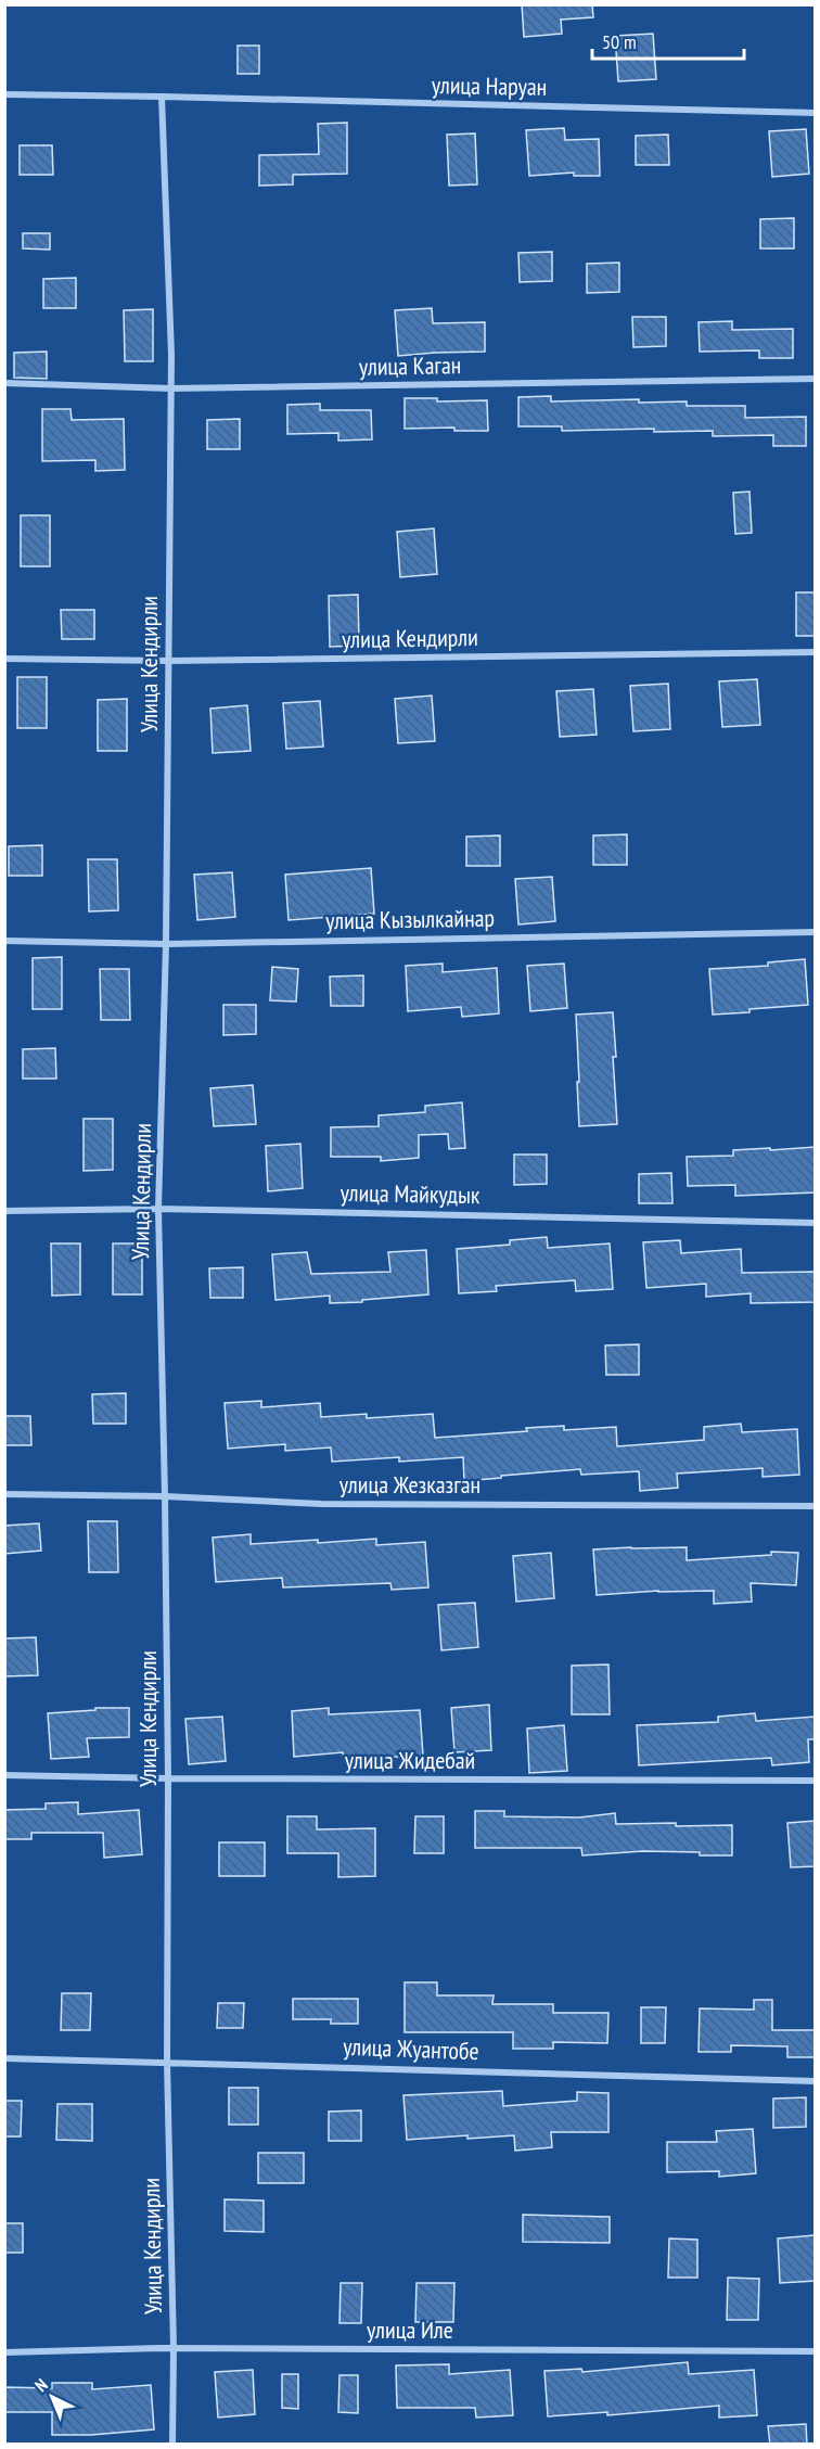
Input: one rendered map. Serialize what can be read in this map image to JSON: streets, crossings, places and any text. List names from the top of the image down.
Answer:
{
  "streets": {
    "street": [
      "улица Наруан",
      "улица Каган",
      "улица Кендирли",
      "Улица Кендирли",
      "улица Кызылкайнар",
      "улица Майкудык",
      "улица Жезказган",
      "улица Жидебай",
      "улица Жуантобе",
      "улица Иле"
    ]
  },
  "crossings": [
    ["улица Наруан", "Улица Кендирли"],
    ["улица Каган", "Улица Кендирли"],
    ["улица Кендирли", "Улица Кендирли"],
    ["Улица Кендирли", "улица Кызылкайнар"],
    ["Улица Кендирли", "улица Майкудык"],
    ["Улица Кендирли", "улица Жезказган"],
    ["Улица Кендирли", "улица Жидебай"],
    ["Улица Кендирли", "улица Жуантобе"],
    ["Улица Кендирли", "улица Иле"]
  ],
  "scale_bar": "50 m",
  "north": "top left"
}
